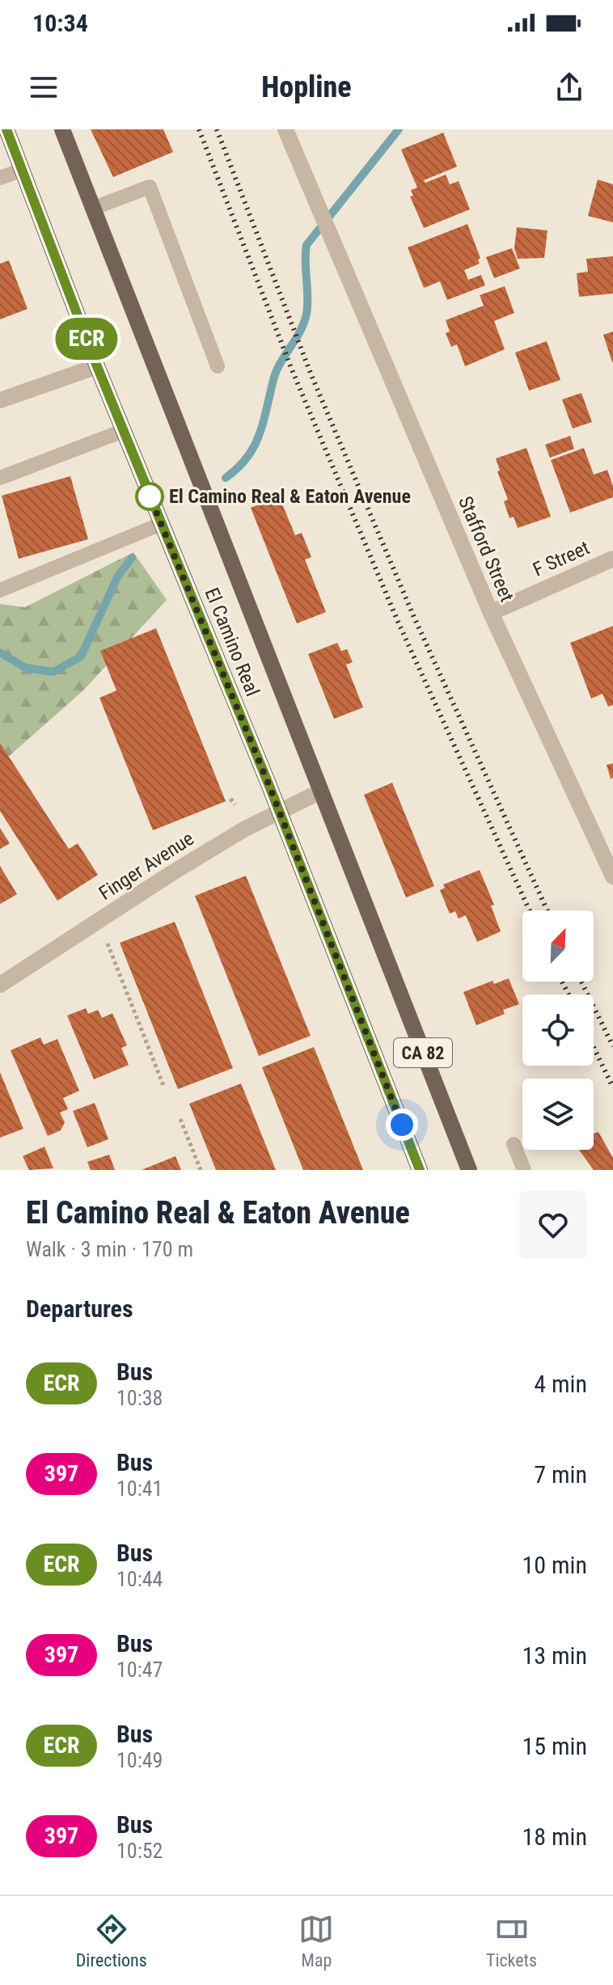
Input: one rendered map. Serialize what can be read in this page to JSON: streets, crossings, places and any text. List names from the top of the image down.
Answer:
{
  "streets": {
    "main road": ["El Camino Real", "CA 82"],
    "street": ["Stafford Street", "F Street", "Finger Avenue"]
  },
  "crossings": [
    ["Stafford Street", "F Street"],
    ["El Camino Real", "Finger Avenue"]
  ],
  "places": ["El Camino Real & Eaton Avenue"],
  "lines": ["bus line ECR"],
  "north": "top right",
  "page": {
    "status": "10:34",
    "header": "Hopline",
    "on_map": "ECR",
    "heading": [
      ["El Camino Real & Eaton Avenue", "Walk · 3 min · 170 m"],
      "Departures"
    ],
    "list": [
      {
        "mark": "ECR",
        "name": "Bus",
        "note": "10:38",
        "value": "4 min"
      },
      {
        "mark": "397",
        "name": "Bus",
        "note": "10:41",
        "value": "7 min"
      },
      {
        "mark": "ECR",
        "name": "Bus",
        "note": "10:44",
        "value": "10 min"
      },
      {
        "mark": "397",
        "name": "Bus",
        "note": "10:47",
        "value": "13 min"
      },
      {
        "mark": "ECR",
        "name": "Bus",
        "note": "10:49",
        "value": "15 min"
      },
      {
        "mark": "397",
        "name": "Bus",
        "note": "10:52",
        "value": "18 min"
      }
    ],
    "tabs": ["Directions", "Map", "Tickets"]
  }
}
